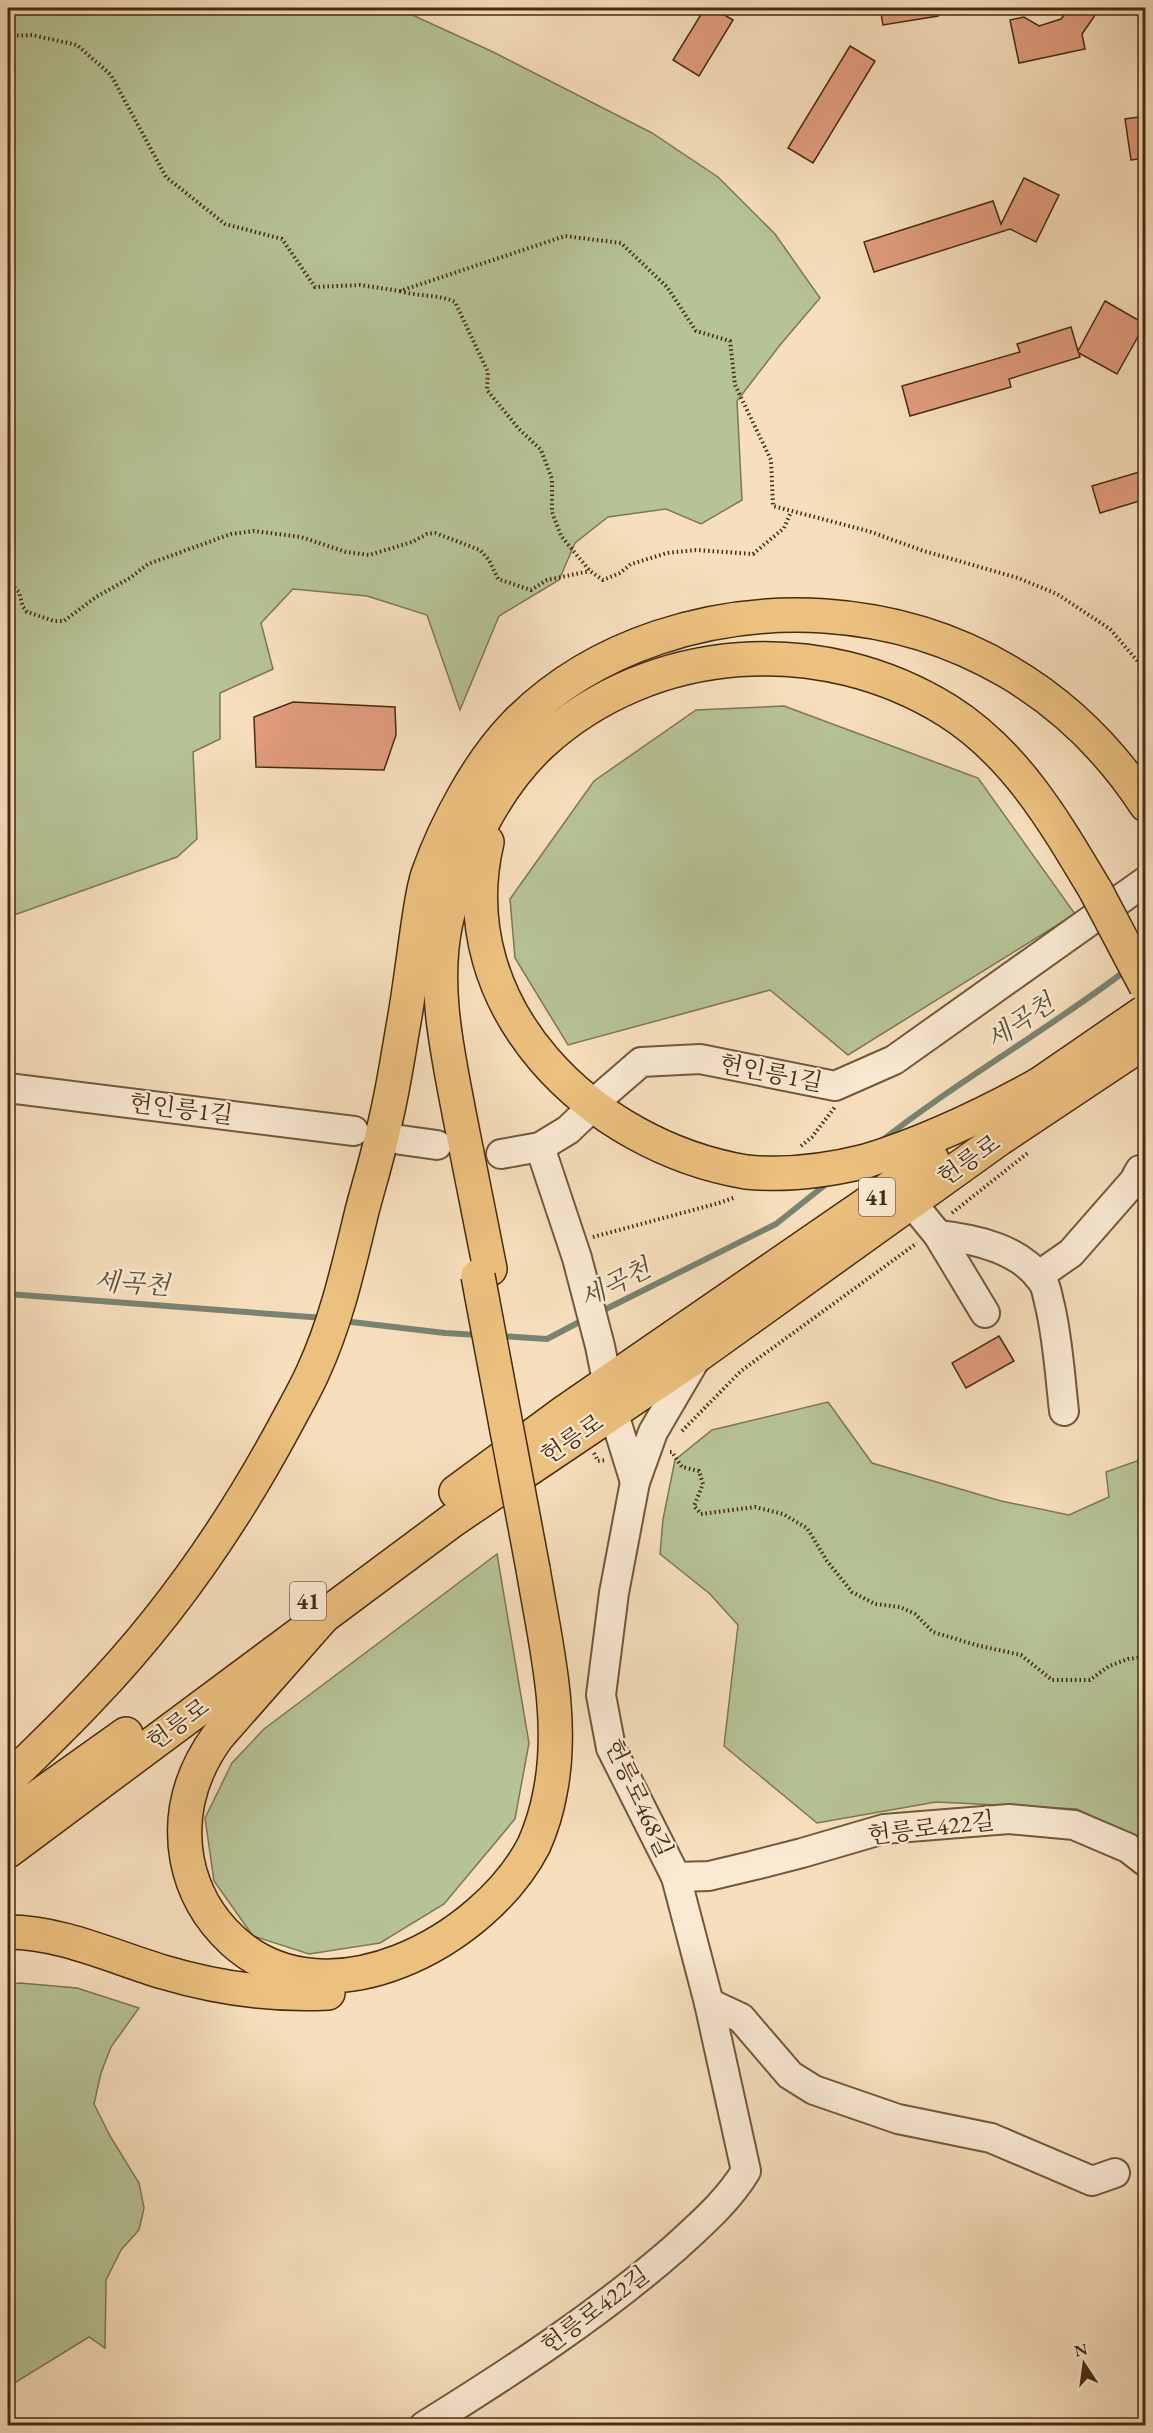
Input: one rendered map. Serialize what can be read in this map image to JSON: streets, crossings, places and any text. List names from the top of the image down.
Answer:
{
  "streets": {
    "main road": ["헌릉로", "41"],
    "street": ["헌인릉1길", "헌릉로468길", "헌릉로422길"]
  },
  "crossings": [
    ["헌인릉1길", "헌릉로"],
    ["헌릉로", "헌릉로468길"],
    ["헌릉로468길", "헌릉로422길"]
  ],
  "water": ["세곡천"],
  "north": "top"
}
